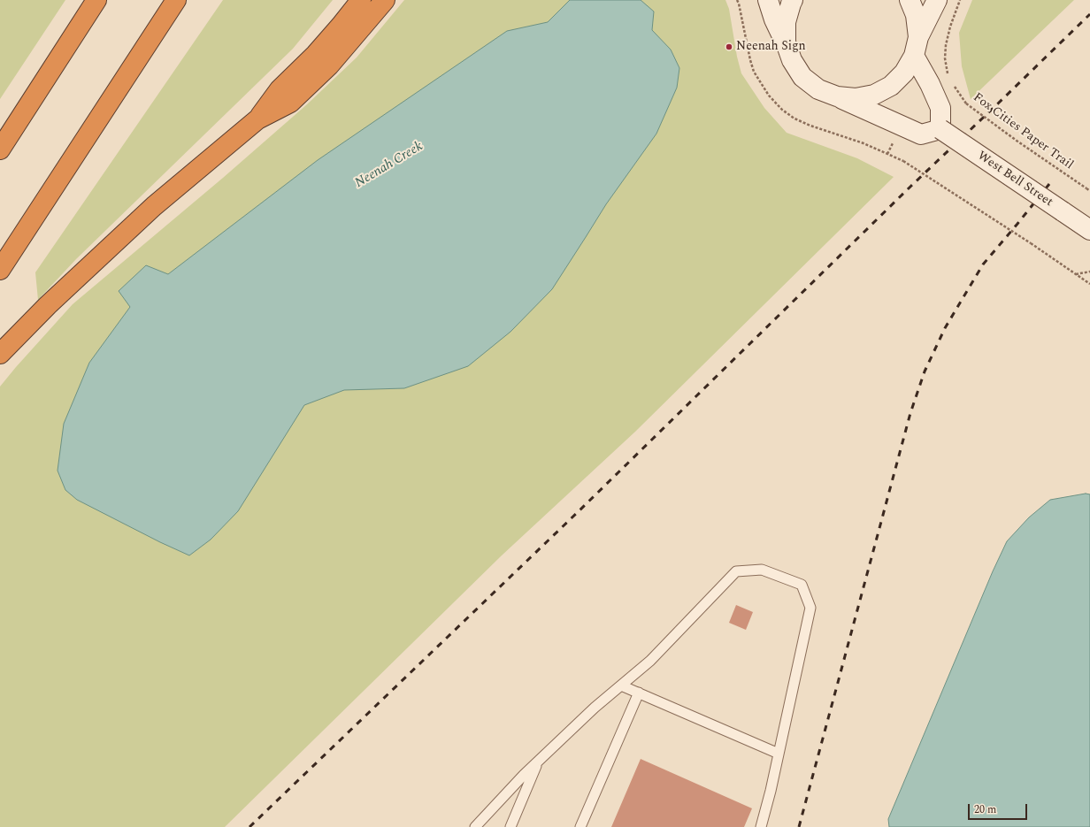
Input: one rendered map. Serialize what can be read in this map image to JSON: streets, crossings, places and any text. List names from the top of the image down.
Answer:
{
  "streets": {
    "main road": ["West Bell Street"],
    "path": ["Fox Cities Paper Trail"]
  },
  "water": ["Neenah Creek"],
  "places": ["Neenah Sign"],
  "scale_bar": "20 m"
}
